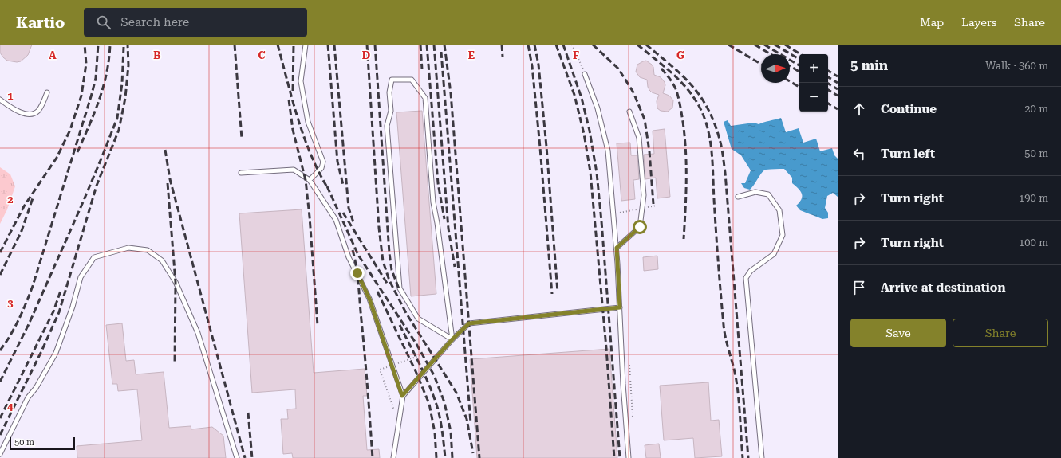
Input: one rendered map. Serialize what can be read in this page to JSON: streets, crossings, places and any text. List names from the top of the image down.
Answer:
{
  "scale_bar": "50 m",
  "north": "right",
  "page": {
    "header": "Kartio",
    "search": "Search here",
    "nav": ["Map", "Layers", "Share"],
    "heading": ["5 min", "Walk · 360 m"],
    "map_buttons": ["+", "−"],
    "list": [
      ["Continue", "20 m"],
      ["Turn left", "50 m"],
      ["Turn right", "190 m"],
      ["Turn right", "100 m"],
      "Arrive at destination"
    ],
    "buttons": ["Save", "Share"],
    "scale": "50 m"
  },
  "grid": {
    "columns": [
      "A",
      "B",
      "C",
      "D",
      "E",
      "F",
      "G"
    ],
    "rows": [
      "1",
      "2",
      "3",
      "4"
    ]
  }
}
